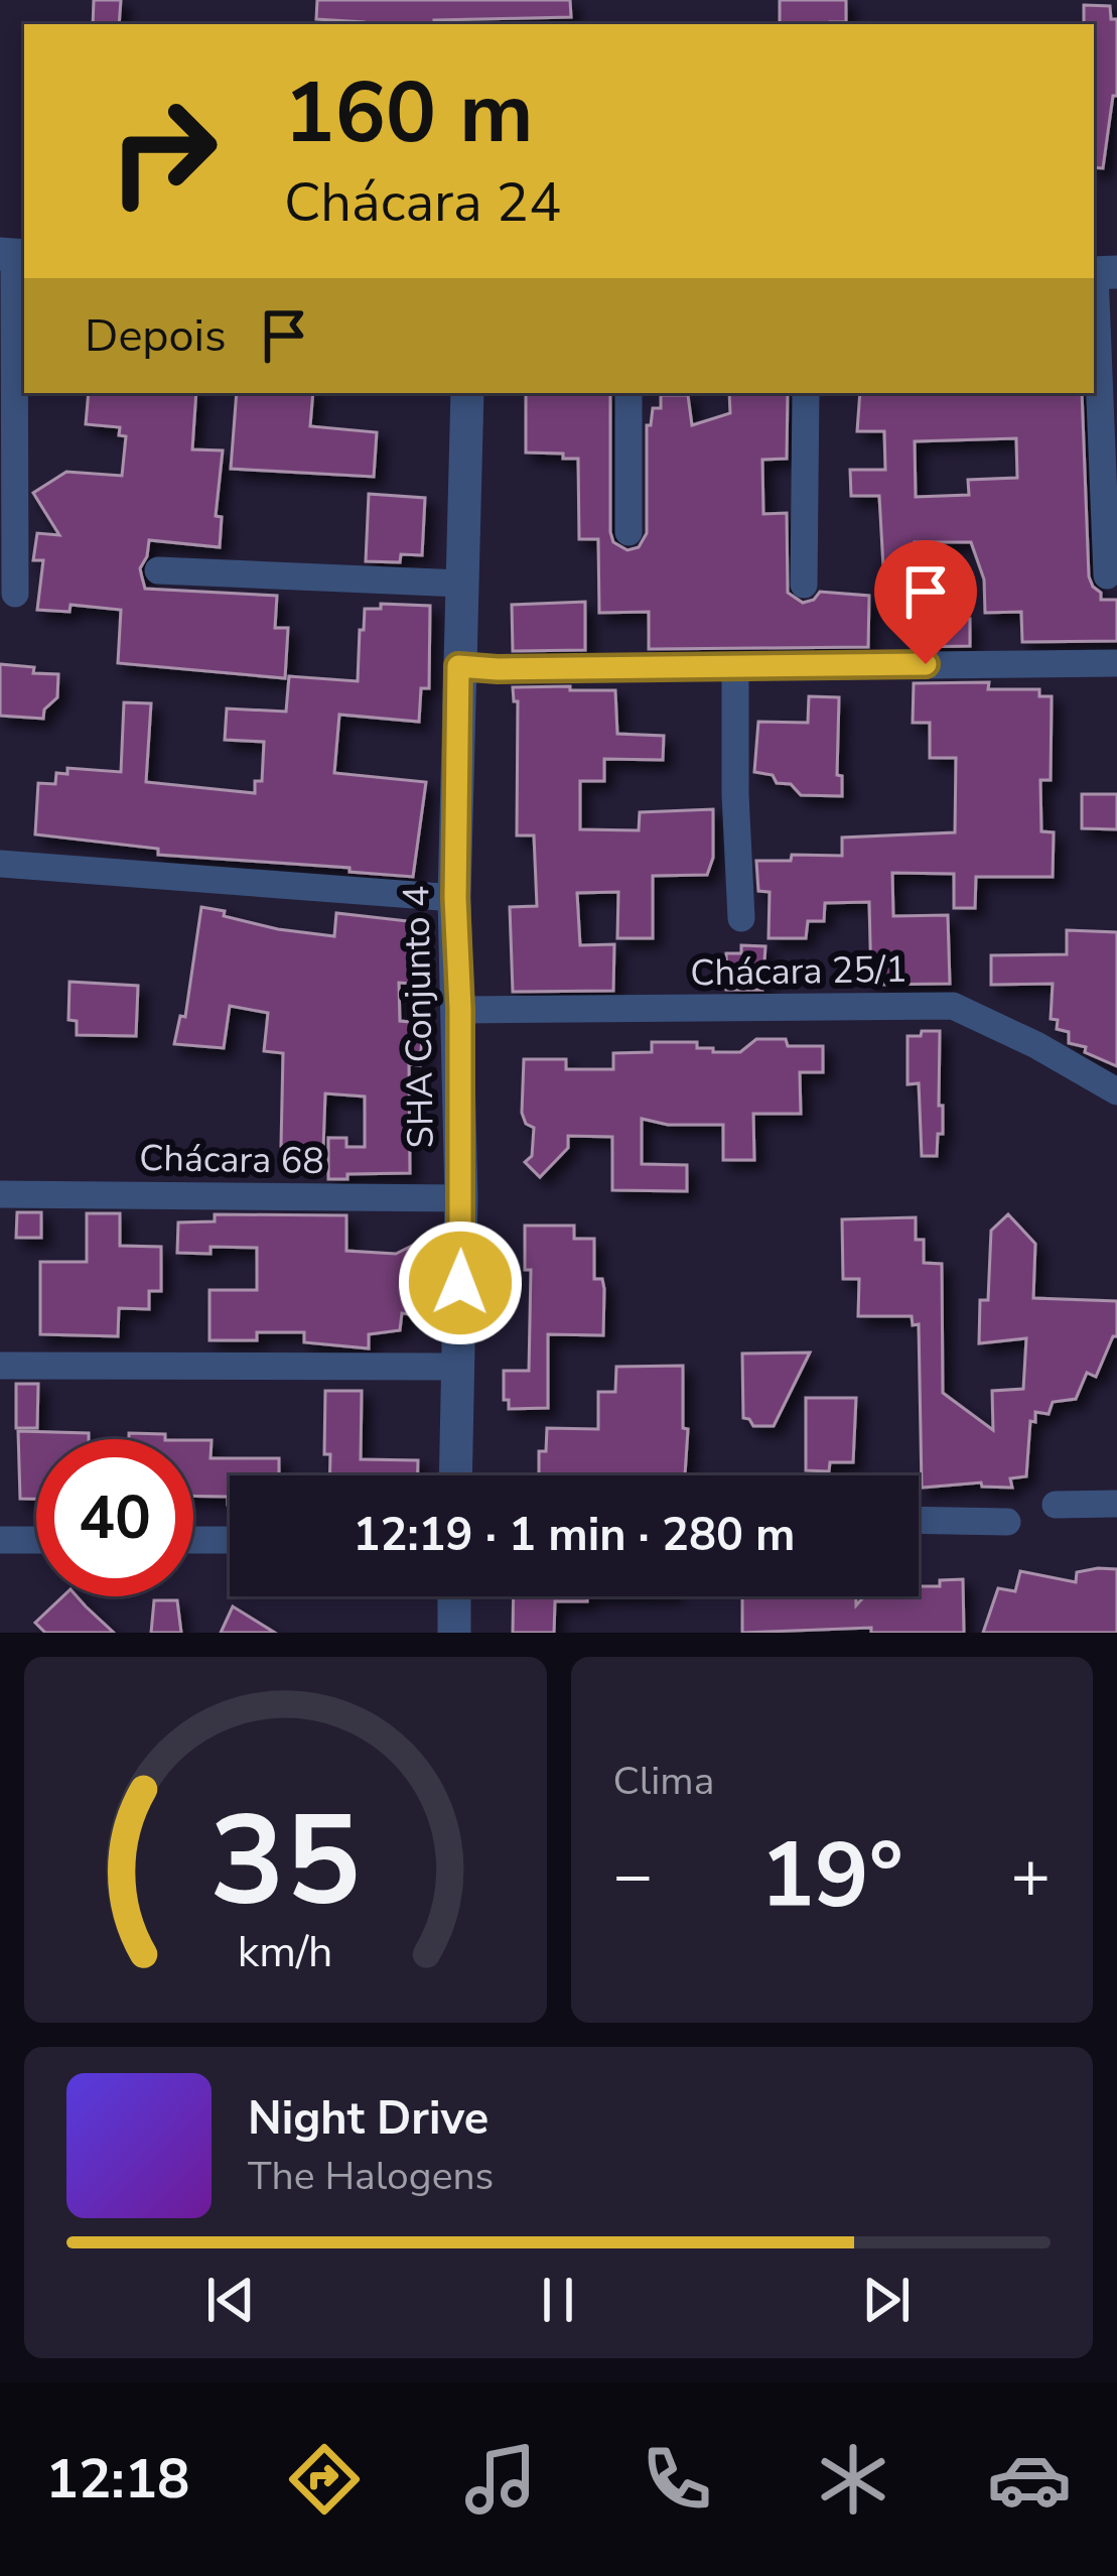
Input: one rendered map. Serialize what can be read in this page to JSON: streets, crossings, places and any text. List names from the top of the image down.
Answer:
{
  "streets": {
    "street": ["Chácara 25/1", "SHA Conjunto 4", "Chácara 68"]
  },
  "crossings": [
    ["Chácara 25/1", "SHA Conjunto 4"],
    ["SHA Conjunto 4", "Chácara 68"]
  ],
  "page": {
    "turn": ["160 m", "Chácara 24"],
    "then": "Depois",
    "limit": "40",
    "trip": "12:19 · 1 min · 280 m",
    "tile": "Clima",
    "heat": ["−", "19°", "+"],
    "song": ["Night Drive", "The Halogens"],
    "tabs": "12:18",
    "gauge": ["35", "km/h"]
  }
}
